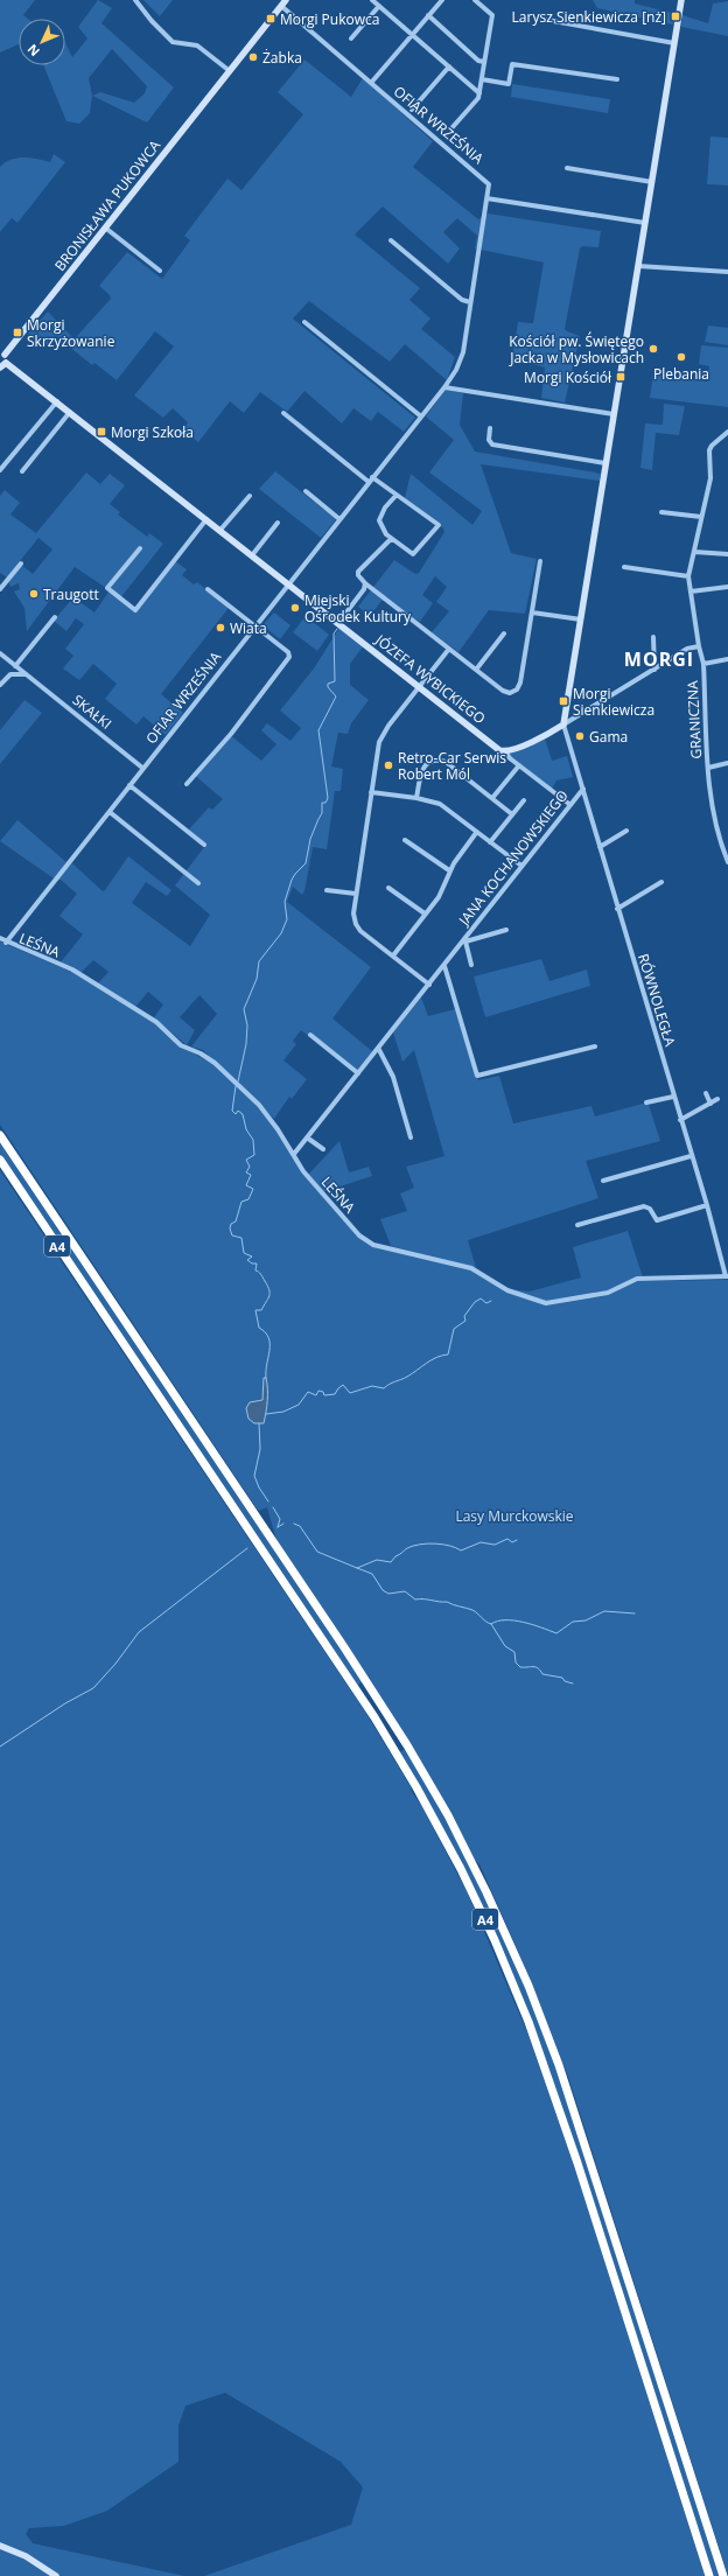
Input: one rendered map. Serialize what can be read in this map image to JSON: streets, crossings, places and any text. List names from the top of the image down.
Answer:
{
  "streets": {
    "highway": ["A4"],
    "street": [
      "OFIAR WRZEŚNIA",
      "BRONISŁAWA PUKOWCA",
      "JÓZEFA WYBICKIEGO",
      "SKAŁKI",
      "GRANICZNA",
      "JANA KOCHANOWSKIEGO",
      "LEŚNA",
      "RÓWNOLEGŁA"
    ]
  },
  "crossings": [
    ["OFIAR WRZEŚNIA", "BRONISŁAWA PUKOWCA"],
    ["OFIAR WRZEŚNIA", "JÓZEFA WYBICKIEGO"],
    ["OFIAR WRZEŚNIA", "SKAŁKI"],
    ["OFIAR WRZEŚNIA", "LEŚNA"],
    ["JÓZEFA WYBICKIEGO", "JANA KOCHANOWSKIEGO"],
    ["JANA KOCHANOWSKIEGO", "LEŚNA"],
    ["JANA KOCHANOWSKIEGO", "RÓWNOLEGŁA"],
    ["LEŚNA", "RÓWNOLEGŁA"]
  ],
  "districts": ["MORGI"],
  "parks": ["Lasy Murckowskie"],
  "places": {
    "transit": [
      "Larysz Sienkiewicza [nż]",
      "Morgi Pukowca",
      "Morgi Skrzyżowanie",
      "Morgi Kościół",
      "Morgi Szkoła",
      "Morgi Sienkiewicza"
    ],
    "other": [
      "Żabka",
      "Kościół pw. Świętego Jacka w Mysłowicach",
      "Plebania",
      "Traugott",
      "Miejski Ośrodek Kultury",
      "Wiata",
      "Gama",
      "Retro-Car Serwis Robert Mól"
    ]
  },
  "north": "bottom left"
}
